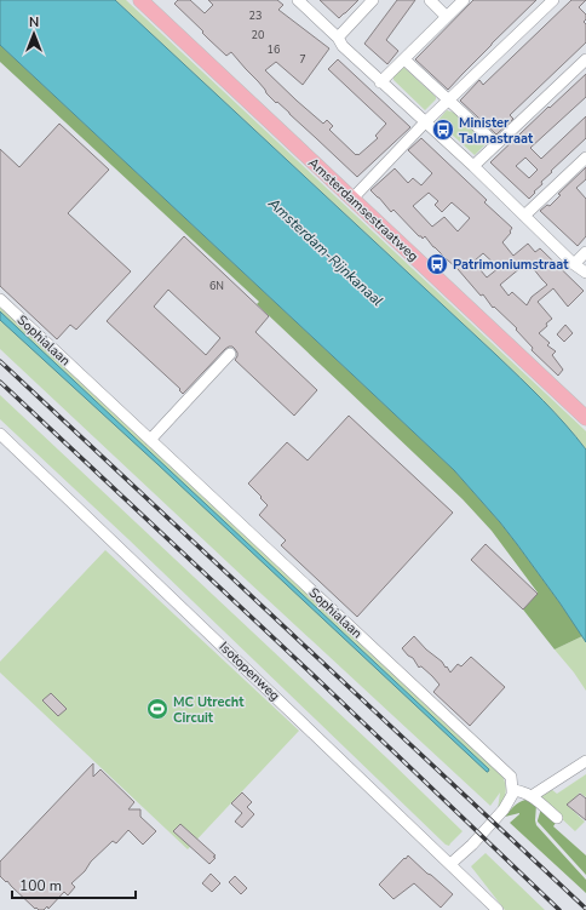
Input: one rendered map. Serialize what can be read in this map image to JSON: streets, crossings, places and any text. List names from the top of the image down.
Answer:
{
  "streets": {
    "main road": ["Amsterdamsestraatweg"],
    "street": ["Sophialaan", "Isotopenweg"]
  },
  "water": ["Amsterdam-Rijnkanaal"],
  "places": {
    "bus stop": ["Minister Talmastraat", "Patrimoniumstraat"],
    "sports": ["MC Utrecht Circuit"]
  },
  "house_numbers": [
    "23",
    "20",
    "16",
    "7",
    "6N"
  ],
  "scale_bar": "100 m",
  "north": "top"
}
